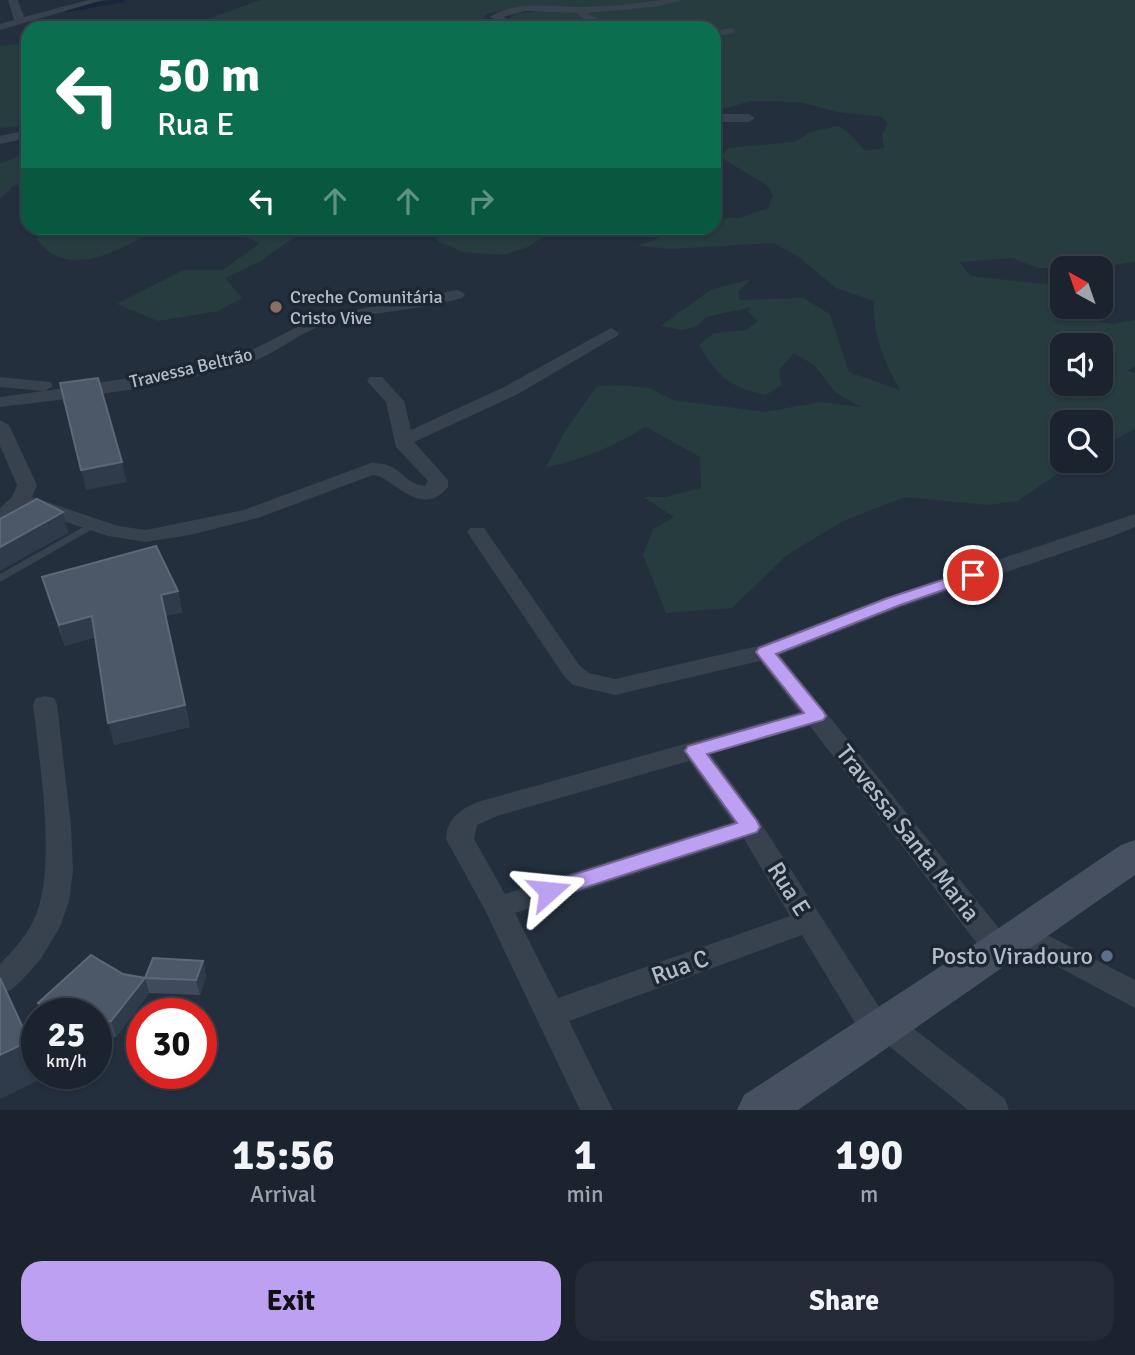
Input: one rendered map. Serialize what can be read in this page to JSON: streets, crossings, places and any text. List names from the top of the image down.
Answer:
{
  "streets": {
    "street": [
      "Travessa Beltrão",
      "Travessa Santa Maria",
      "Rua E",
      "Rua C"
    ]
  },
  "crossings": [
    ["Rua E", "Rua C"]
  ],
  "places": ["Creche Comunitária Cristo Vive", "Posto Viradouro"],
  "north": "top left",
  "page": {
    "turn": ["50 m", "Rua E"],
    "speed": "25 km/h",
    "limit": "30",
    "eta": [
      "15:56",
      "Arrival",
      "1",
      "min",
      "190",
      "m"
    ],
    "buttons": ["Exit", "Share"]
  }
}
